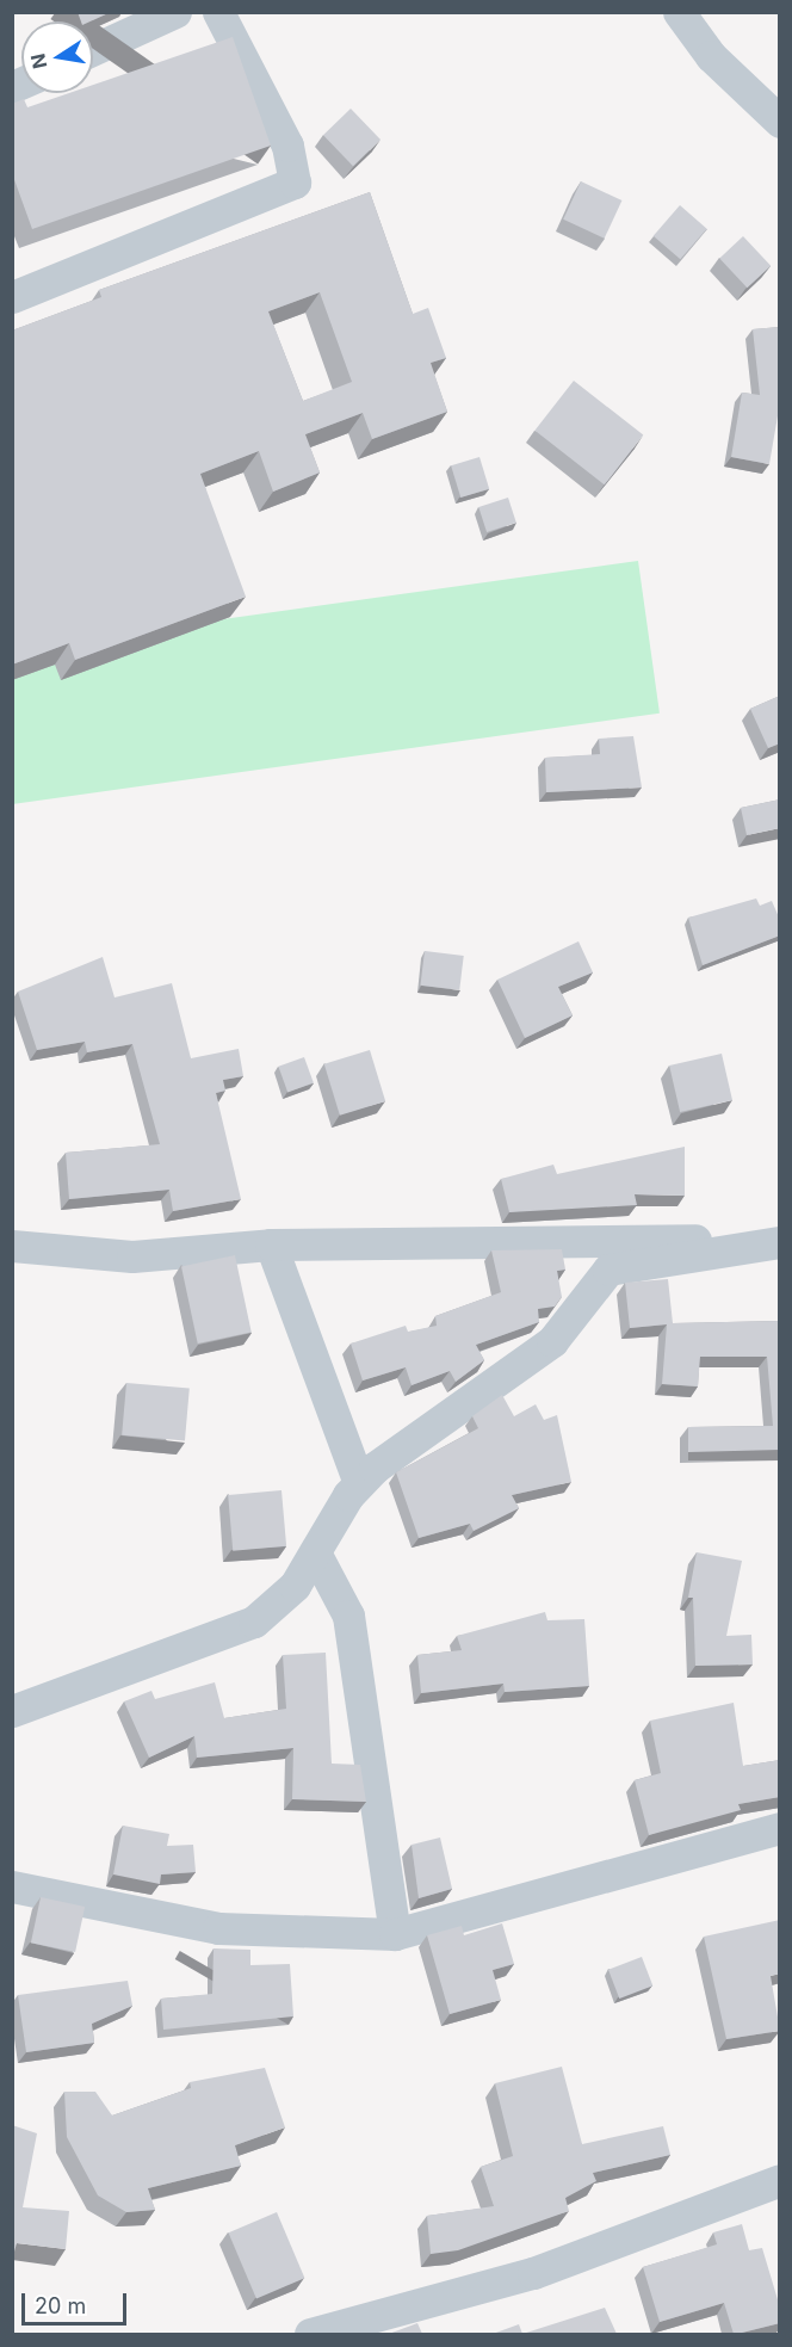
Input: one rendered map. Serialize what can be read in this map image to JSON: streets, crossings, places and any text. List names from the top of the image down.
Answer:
{
  "scale_bar": "20 m",
  "north": "left"
}
